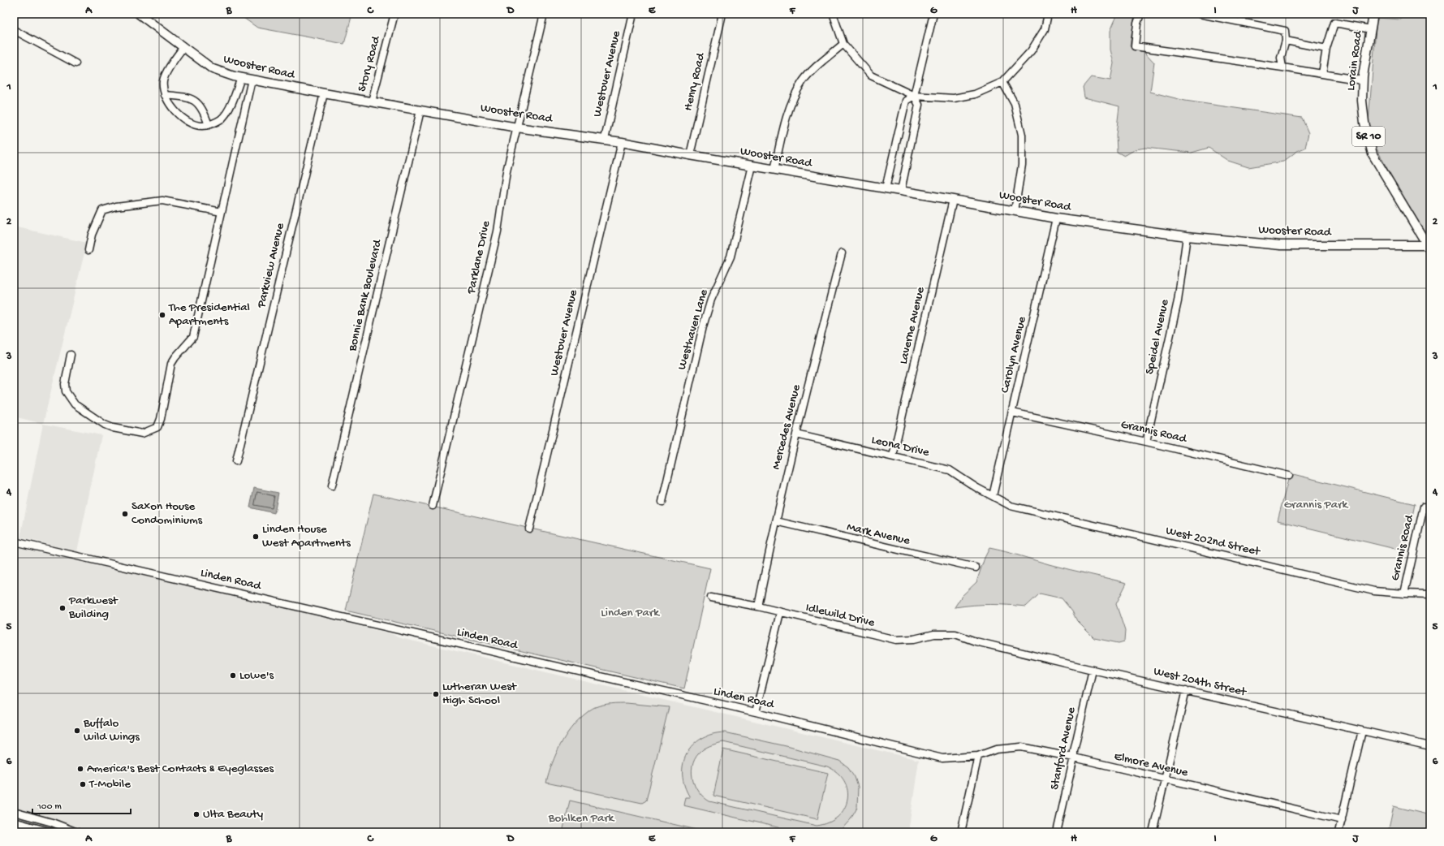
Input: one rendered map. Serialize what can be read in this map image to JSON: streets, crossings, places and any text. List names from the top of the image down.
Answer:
{
  "streets": {
    "main road": ["Lorain Road", "Wooster Road", "SR 10"],
    "street": [
      "Story Road",
      "Westover Avenue",
      "Henry Road",
      "Parklane Drive",
      "Parkview Avenue",
      "Bonnie Bank Boulevard",
      "Laverne Avenue",
      "Westhaven Lane",
      "Speidel Avenue",
      "Carolyn Avenue",
      "Mercedes Avenue",
      "Grannis Road",
      "Leona Drive",
      "Mark Avenue",
      "West 202nd Street",
      "Linden Road",
      "Idlewild Drive",
      "West 204th Street",
      "Stanford Avenue",
      "Elmore Avenue"
    ]
  },
  "crossings": [
    ["Lorain Road", "Wooster Road"],
    ["Story Road", "Wooster Road"],
    ["Wooster Road", "Westover Avenue"],
    ["Wooster Road", "Henry Road"],
    ["Wooster Road", "Parklane Drive"],
    ["Wooster Road", "Parkview Avenue"],
    ["Wooster Road", "Bonnie Bank Boulevard"],
    ["Wooster Road", "Laverne Avenue"],
    ["Wooster Road", "Westhaven Lane"],
    ["Wooster Road", "Speidel Avenue"],
    ["Wooster Road", "Carolyn Avenue"],
    ["Laverne Avenue", "Leona Drive"],
    ["Speidel Avenue", "Grannis Road"],
    ["Carolyn Avenue", "Grannis Road"],
    ["Carolyn Avenue", "Leona Drive"],
    ["Carolyn Avenue", "West 202nd Street"],
    ["Mercedes Avenue", "Leona Drive"],
    ["Mercedes Avenue", "Mark Avenue"],
    ["Mercedes Avenue", "Idlewild Drive"],
    ["Grannis Road", "West 202nd Street"],
    ["Leona Drive", "West 202nd Street"],
    ["Linden Road", "Elmore Avenue"],
    ["Idlewild Drive", "West 204th Street"],
    ["West 204th Street", "Stanford Avenue"],
    ["Stanford Avenue", "Elmore Avenue"]
  ],
  "parks": ["Grannis Park", "Linden Park", "Bohlken Park"],
  "places": [
    "The Presidential Apartments",
    "Saxon House Condominiums",
    "Linden House West Apartments",
    "Parkwest Building",
    "Lowe's",
    "Lutheran West High School",
    "Buffalo Wild Wings",
    "America's Best Contacts & Eyeglasses",
    "T-Mobile",
    "Ulta Beauty"
  ],
  "scale_bar": "100 m",
  "grid": {
    "columns": [
      "A",
      "B",
      "C",
      "D",
      "E",
      "F",
      "G",
      "H",
      "I",
      "J"
    ],
    "rows": [
      "1",
      "2",
      "3",
      "4",
      "5",
      "6"
    ]
  }
}
